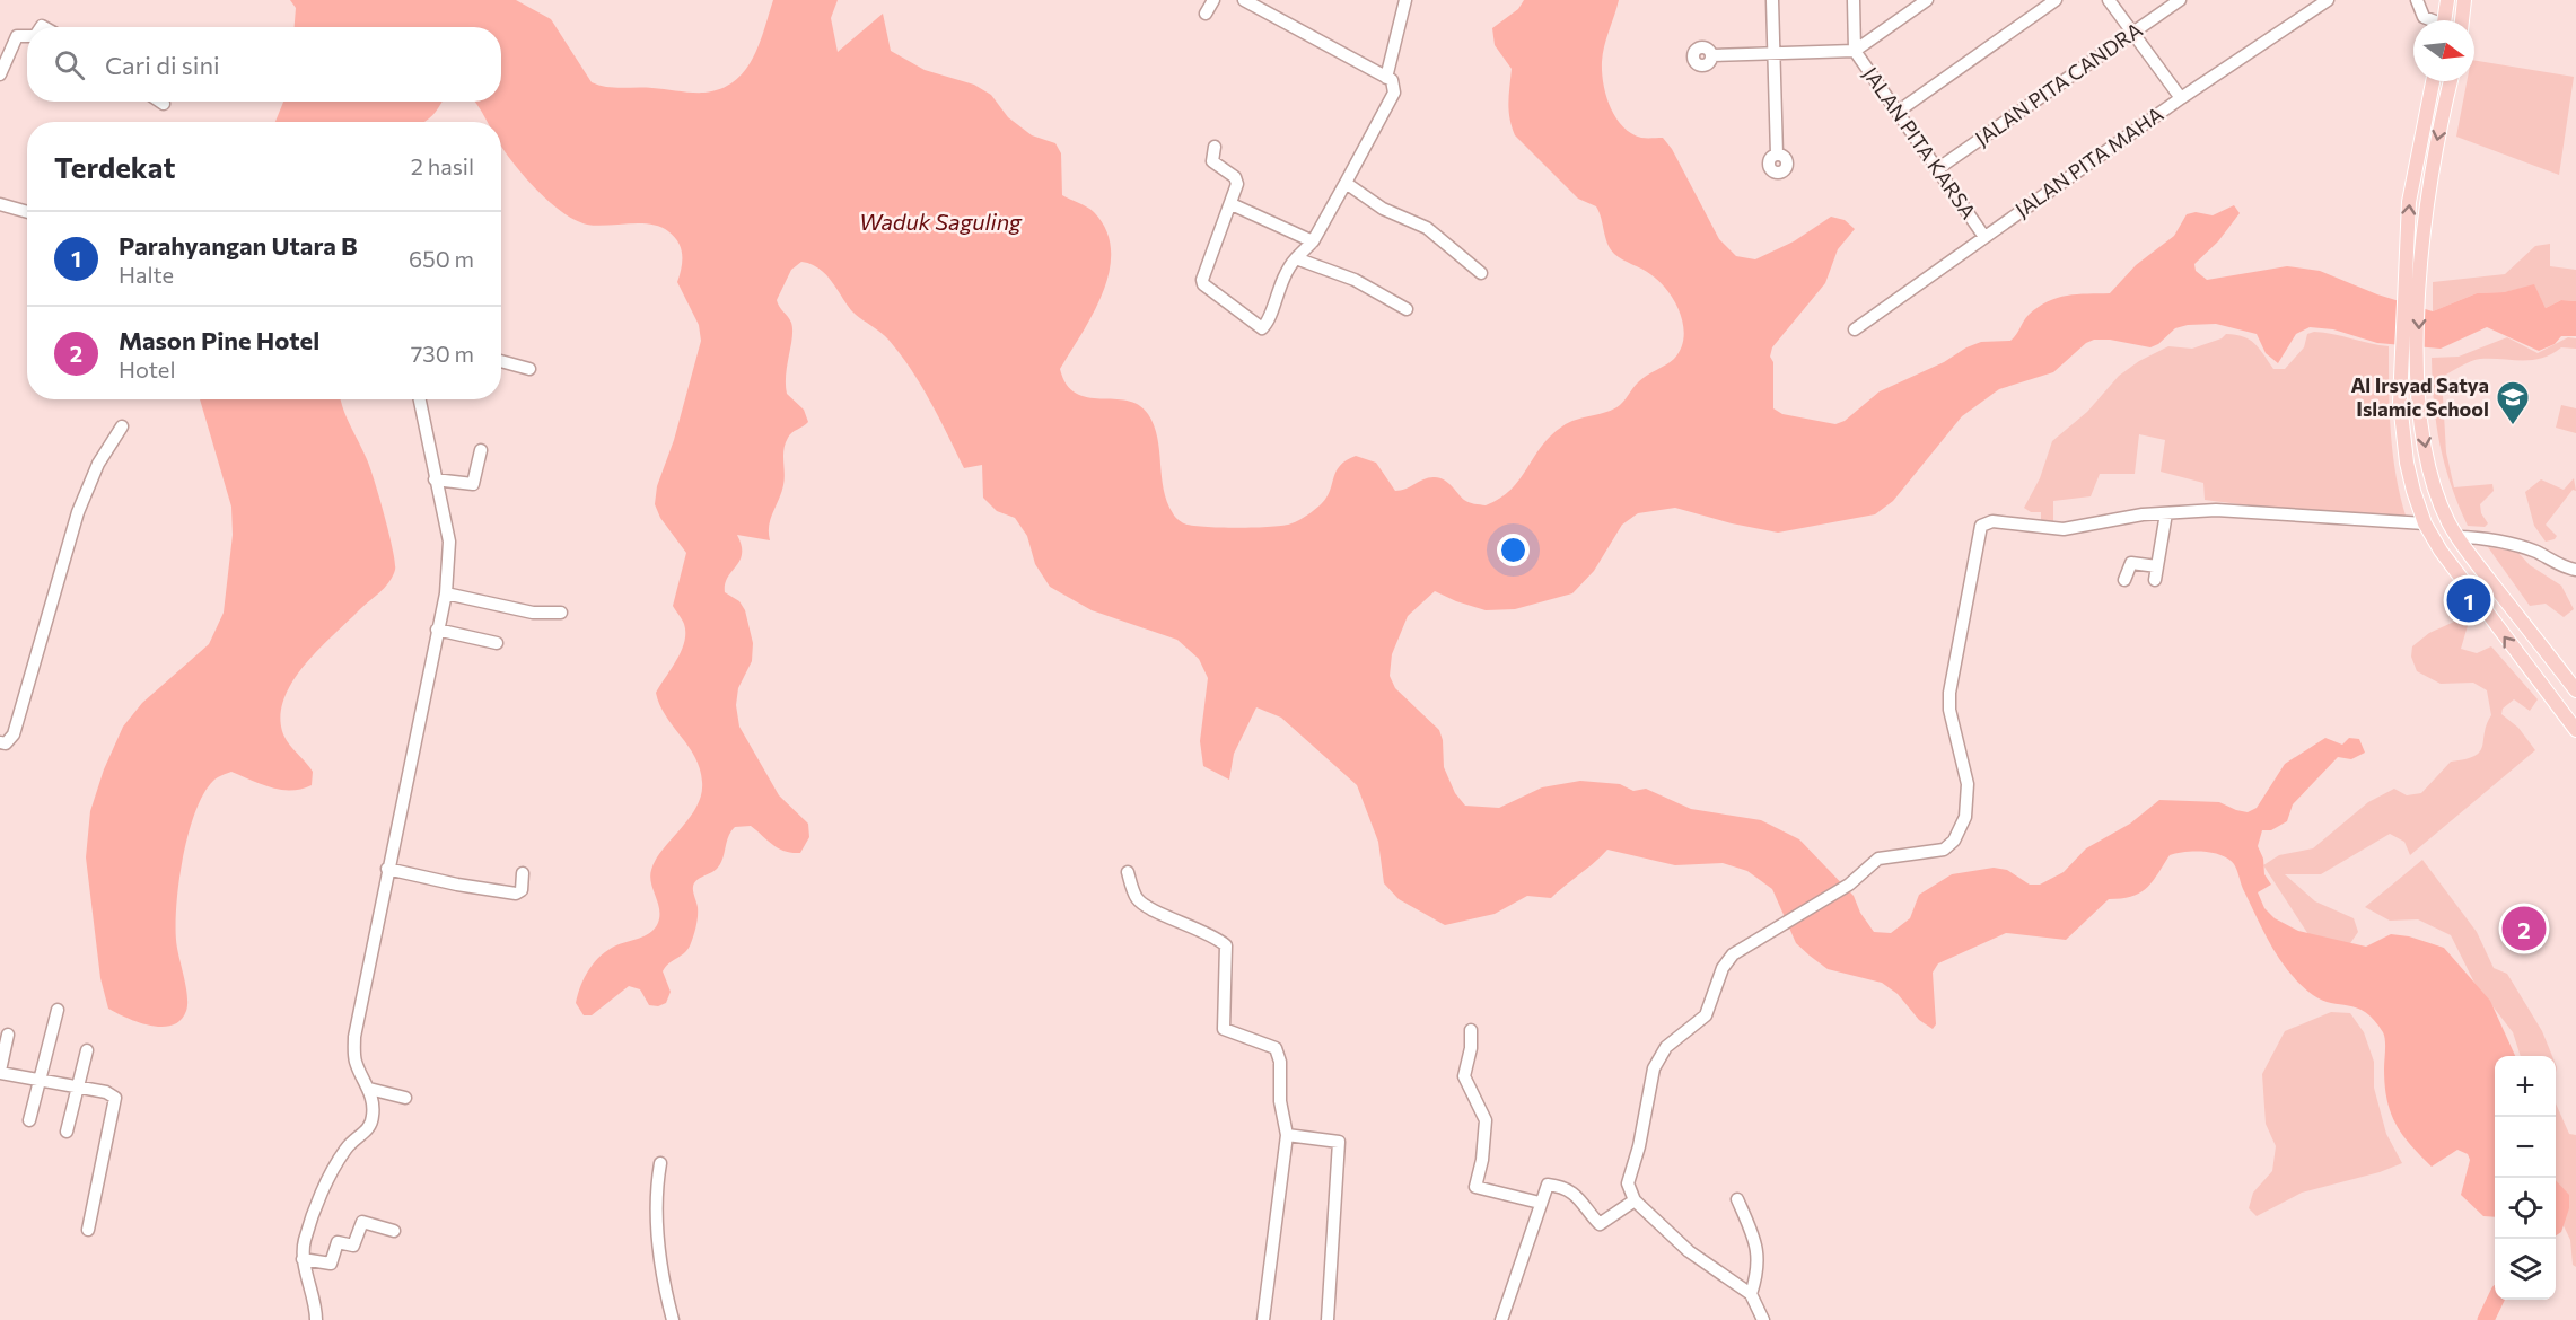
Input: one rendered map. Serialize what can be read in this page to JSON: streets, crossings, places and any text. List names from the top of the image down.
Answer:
{
  "streets": {
    "street": ["JALAN PITA CANDRA", "JALAN PITA KARSA", "JALAN PITA MAHA"]
  },
  "crossings": [
    ["JALAN PITA CANDRA", "JALAN PITA KARSA"],
    ["JALAN PITA KARSA", "JALAN PITA MAHA"]
  ],
  "water": ["Waduk Saguling"],
  "places": {
    "school or university": ["Al Irsyad Satya Islamic School"]
  },
  "north": "right",
  "page": {
    "search": "Cari di sini",
    "heading": ["Terdekat", "2 hasil"],
    "list": [
      {
        "mark": "1",
        "name": "Parahyangan Utara B",
        "note": "Halte",
        "value": "650 m"
      },
      {
        "mark": "2",
        "name": "Mason Pine Hotel",
        "note": "Hotel",
        "value": "730 m"
      }
    ],
    "pins": ["1", "2"],
    "map_buttons": ["+", "−"]
  }
}
